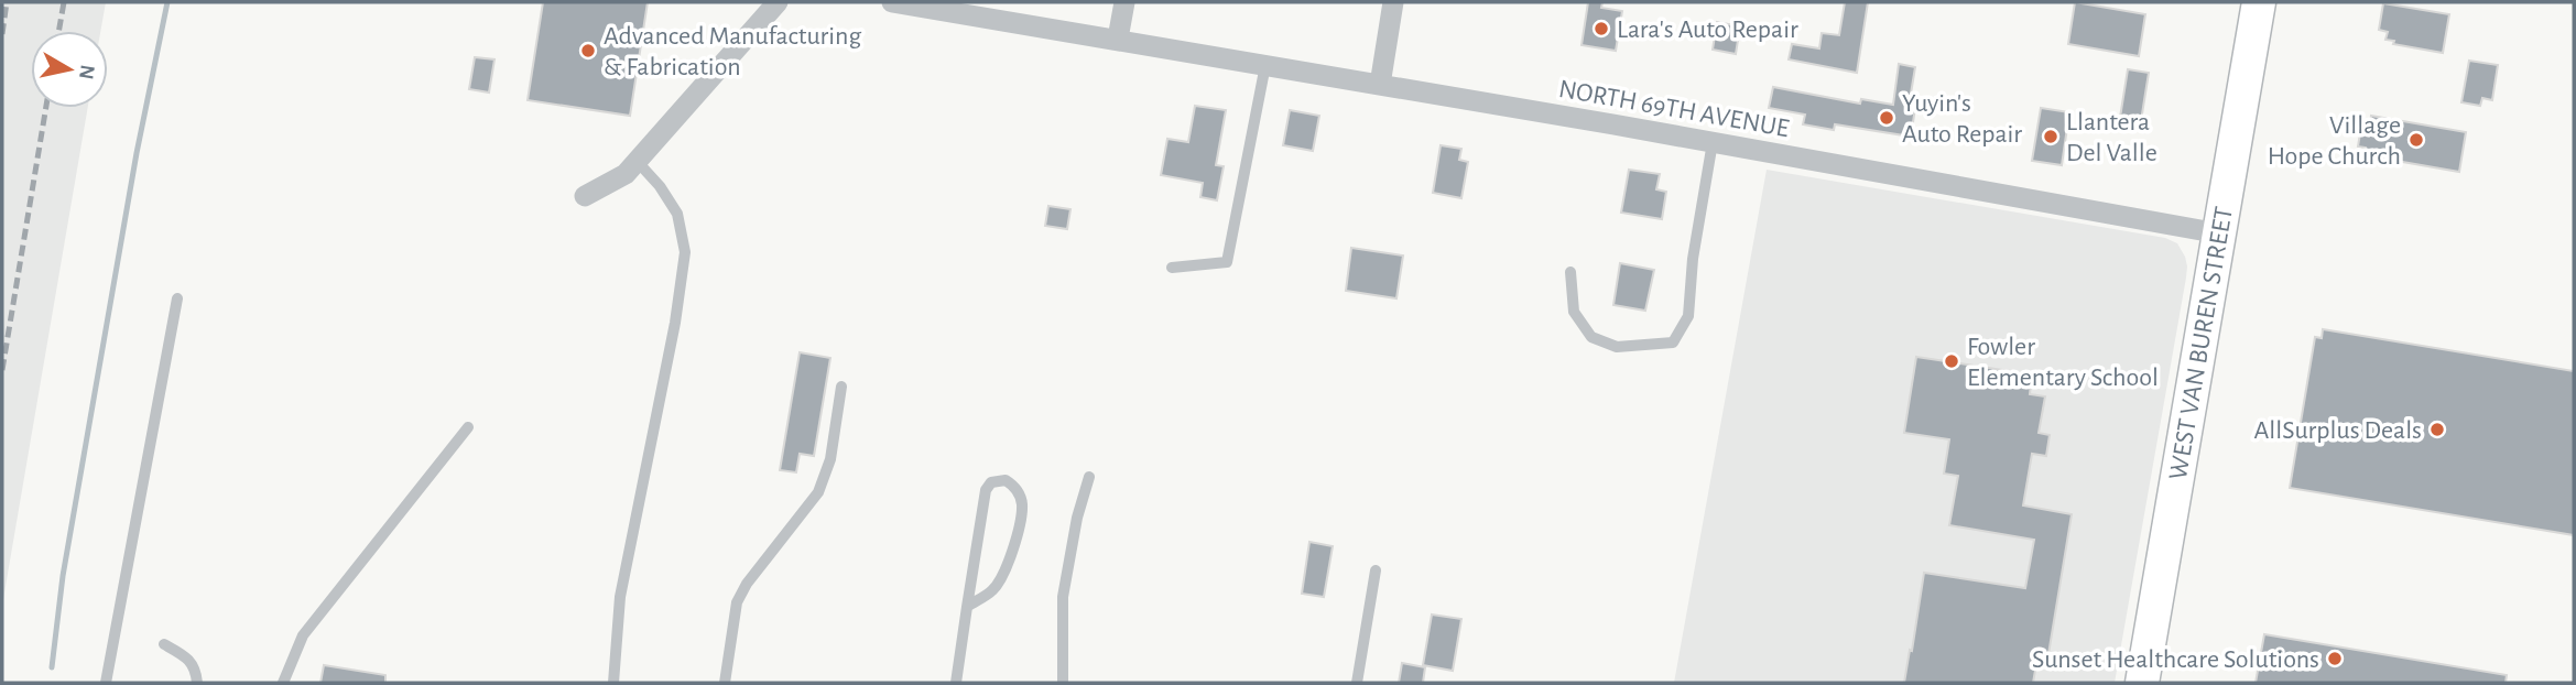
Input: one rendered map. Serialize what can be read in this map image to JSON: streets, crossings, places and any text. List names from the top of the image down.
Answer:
{
  "streets": {
    "main road": ["WEST VAN BUREN STREET"],
    "street": ["NORTH 69TH AVENUE"]
  },
  "crossings": [
    ["NORTH 69TH AVENUE", "WEST VAN BUREN STREET"]
  ],
  "places": [
    "Lara's Auto Repair",
    "Advanced Manufacturing & Fabrication",
    "Yuyin's Auto Repair",
    "Llantera Del Valle",
    "Village Hope Church",
    "Fowler Elementary School",
    "AllSurplus Deals",
    "Sunset Healthcare Solutions"
  ],
  "north": "right"
}
